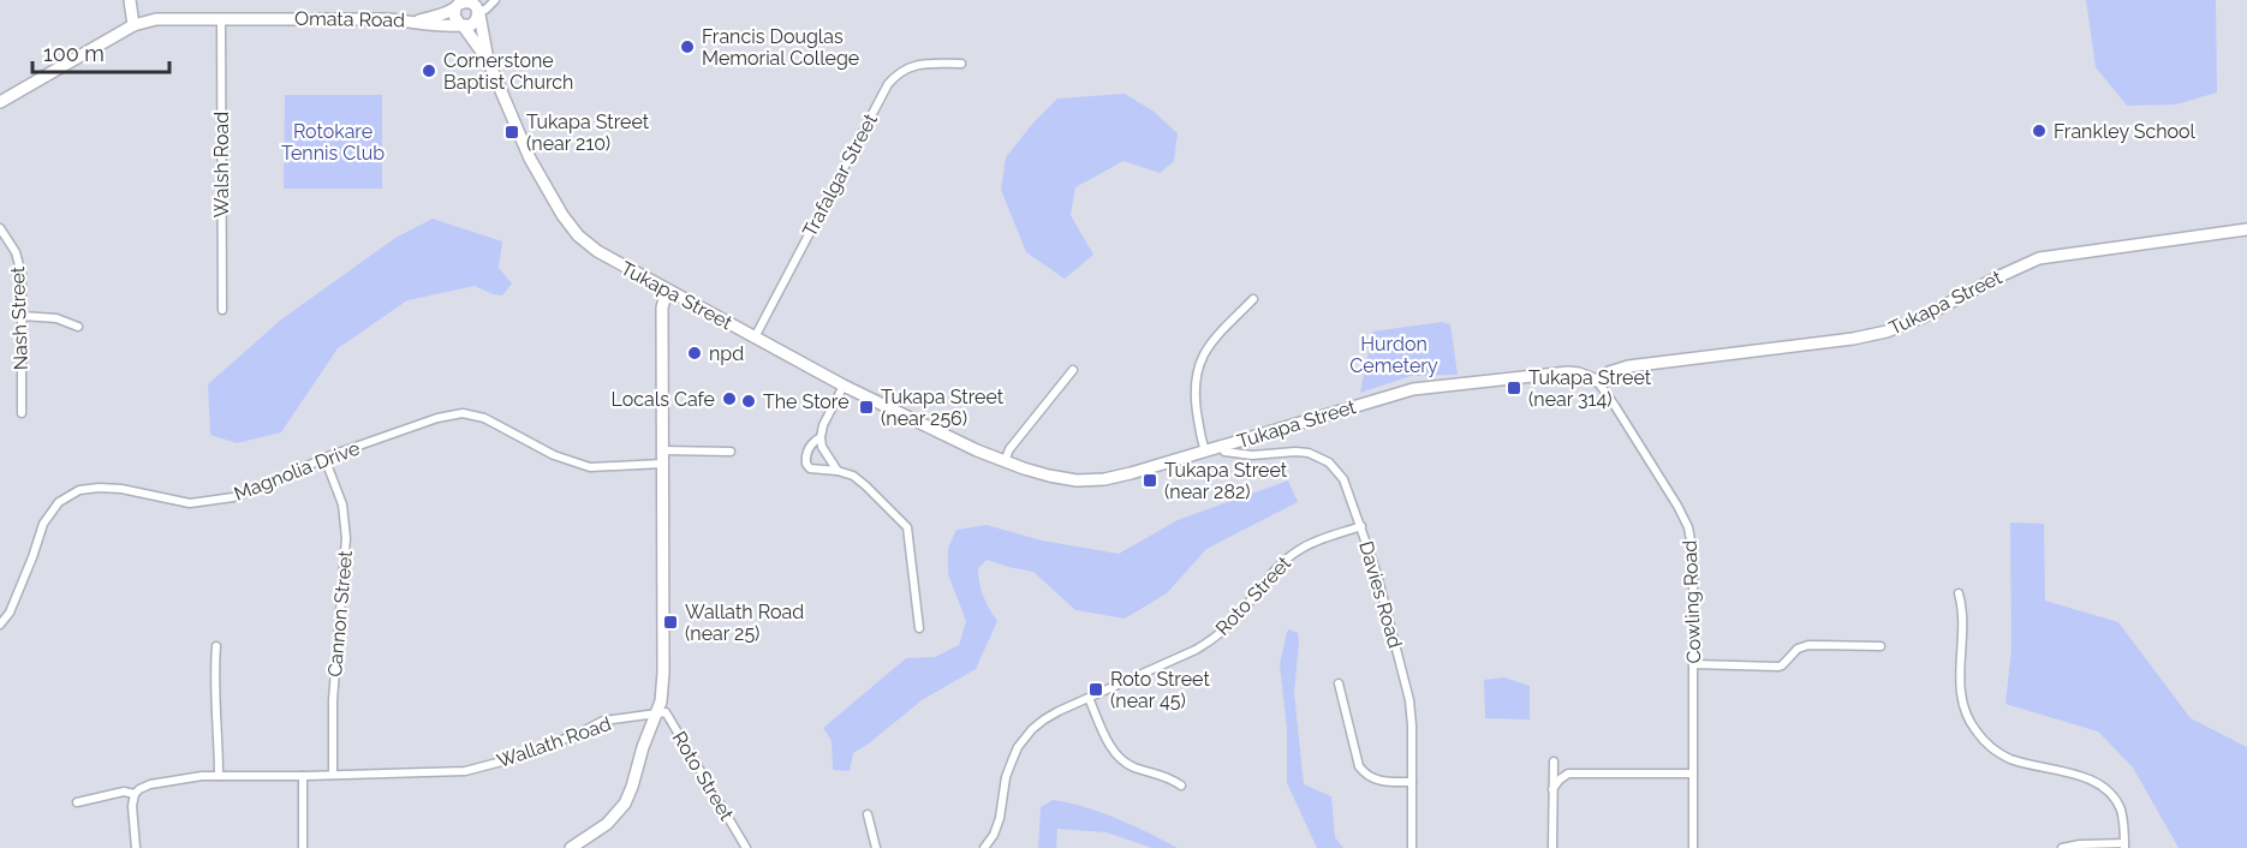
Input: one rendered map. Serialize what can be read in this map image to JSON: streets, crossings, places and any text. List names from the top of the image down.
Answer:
{
  "streets": {
    "street": [
      "Omata Road",
      "Walsh Road",
      "Trafalgar Street",
      "Tukapa Street",
      "Nash Street",
      "Magnolia Drive",
      "Davies Road",
      "Roto Street",
      "Cowling Road",
      "Cannon Street",
      "Wallath Road"
    ]
  },
  "crossings": [
    ["Omata Road", "Walsh Road"],
    ["Omata Road", "Tukapa Street"],
    ["Trafalgar Street", "Tukapa Street"],
    ["Tukapa Street", "Davies Road"],
    ["Tukapa Street", "Cowling Road"],
    ["Magnolia Drive", "Cannon Street"],
    ["Davies Road", "Roto Street"],
    ["Roto Street", "Wallath Road"],
    ["Cannon Street", "Wallath Road"]
  ],
  "parks": ["Rotokare Tennis Club", "Hurdon Cemetery"],
  "places": {
    "other": [
      "Francis Douglas Memorial College",
      "Cornerstone Baptist Church",
      "Frankley School",
      "npd",
      "Locals Cafe",
      "The Store"
    ],
    "transit": [
      "Tukapa Street (near 210)",
      "Tukapa Street (near 314)",
      "Tukapa Street (near 256)",
      "Tukapa Street (near 282)",
      "Wallath Road (near 25)",
      "Roto Street (near 45)"
    ]
  },
  "scale_bar": "100 m"
}
